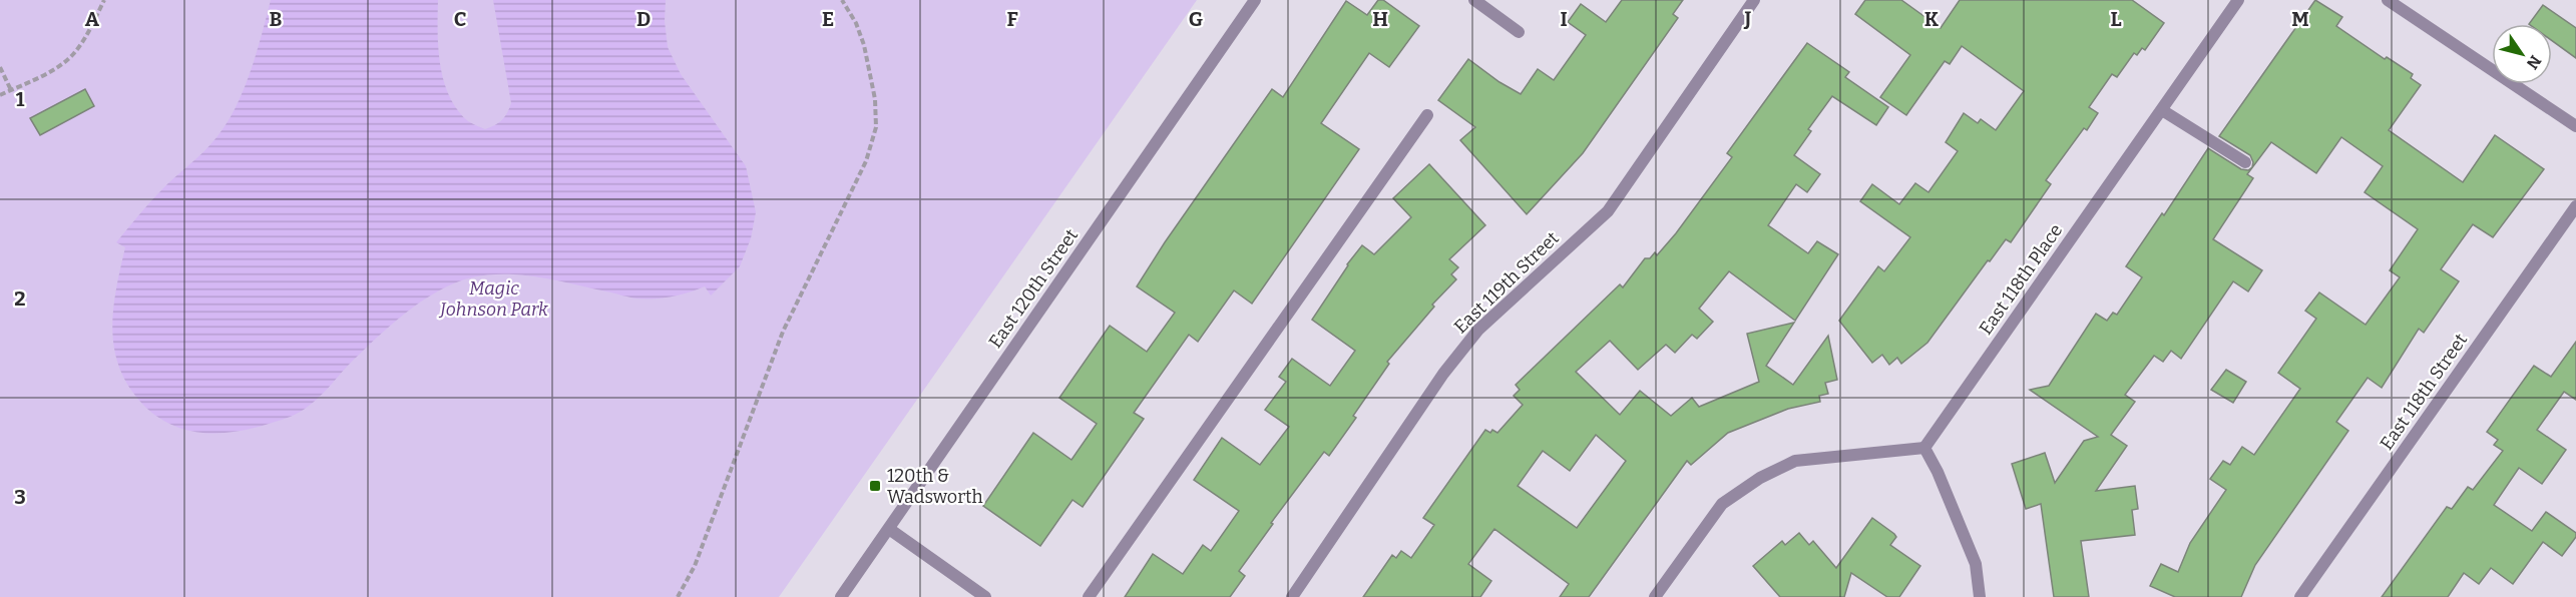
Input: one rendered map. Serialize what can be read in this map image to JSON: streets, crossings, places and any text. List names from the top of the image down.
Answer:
{
  "streets": {
    "street": [
      "East 118th Place",
      "East 119th Street",
      "East 120th Street",
      "East 118th Street"
    ]
  },
  "parks": ["Magic Johnson Park"],
  "places": {
    "transit": ["120th & Wadsworth"]
  },
  "north": "bottom right",
  "grid": {
    "columns": [
      "A",
      "B",
      "C",
      "D",
      "E",
      "F",
      "G",
      "H",
      "I",
      "J",
      "K",
      "L",
      "M"
    ],
    "rows": ["1", "2", "3"]
  }
}
